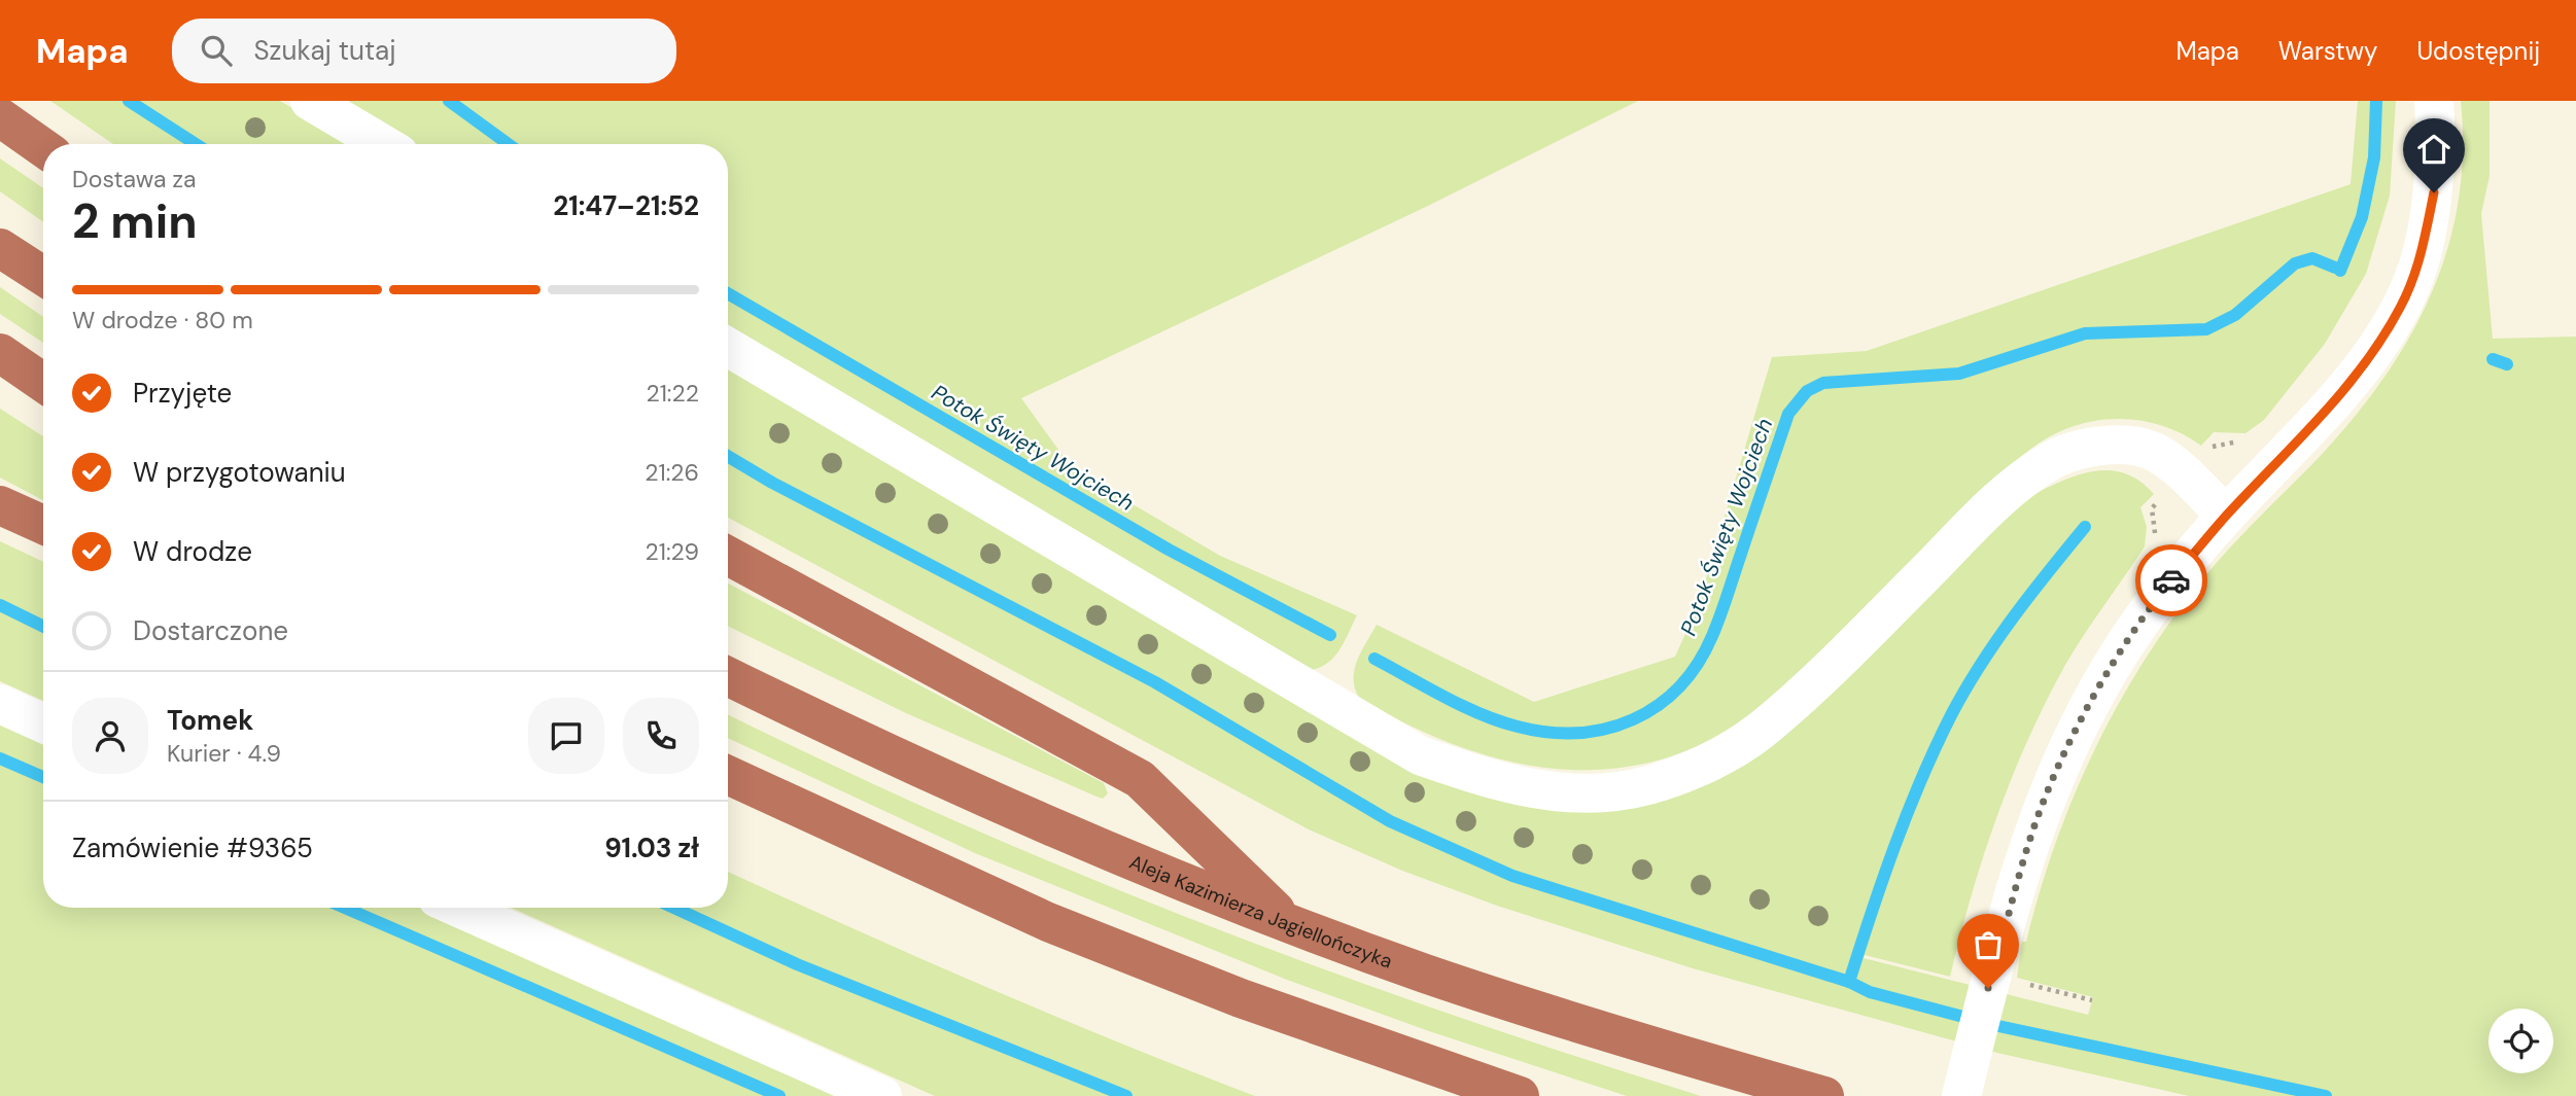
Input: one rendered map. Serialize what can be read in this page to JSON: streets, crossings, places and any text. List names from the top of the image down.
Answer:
{
  "streets": {
    "highway": ["Aleja Kazimierza Jagiellończyka"]
  },
  "water": ["Potok Święty Wojciech"],
  "page": {
    "header": "Mapa",
    "search": "Szukaj tutaj",
    "nav": ["Mapa", "Warstwy", "Udostępnij"],
    "heading": ["2 min", "Dostawa za", "21:47–21:52"],
    "panel": [
      "Tomek",
      "Kurier · 4.9",
      "Zamówienie #9365",
      "91.03 zł"
    ],
    "bar": "W drodze · 80 m",
    "list": [
      ["Przyjęte", "21:22"],
      ["W przygotowaniu", "21:26"],
      ["W drodze", "21:29"],
      "Dostarczone"
    ]
  }
}
